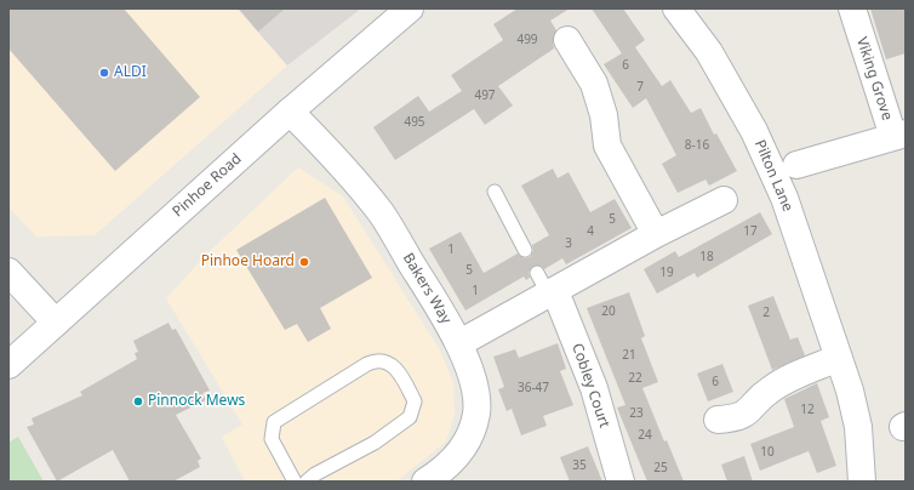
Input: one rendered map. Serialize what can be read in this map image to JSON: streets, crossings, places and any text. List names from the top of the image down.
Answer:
{
  "streets": {
    "street": [
      "Viking Grove",
      "Pilton Lane",
      "Pinhoe Road",
      "Bakers Way",
      "Cobley Court"
    ]
  },
  "crossings": [
    ["Pinhoe Road", "Bakers Way"]
  ],
  "places": ["ALDI", "Pinhoe Hoard", "Pinnock Mews"],
  "house_numbers": [
    "499",
    "6",
    "7",
    "497",
    "495",
    "8-16",
    "5",
    "4",
    "17",
    "3",
    "1",
    "18",
    "5",
    "19",
    "1",
    "20",
    "2",
    "21",
    "22",
    "6",
    "36-47",
    "12",
    "23",
    "24",
    "10",
    "35",
    "25"
  ]
}
